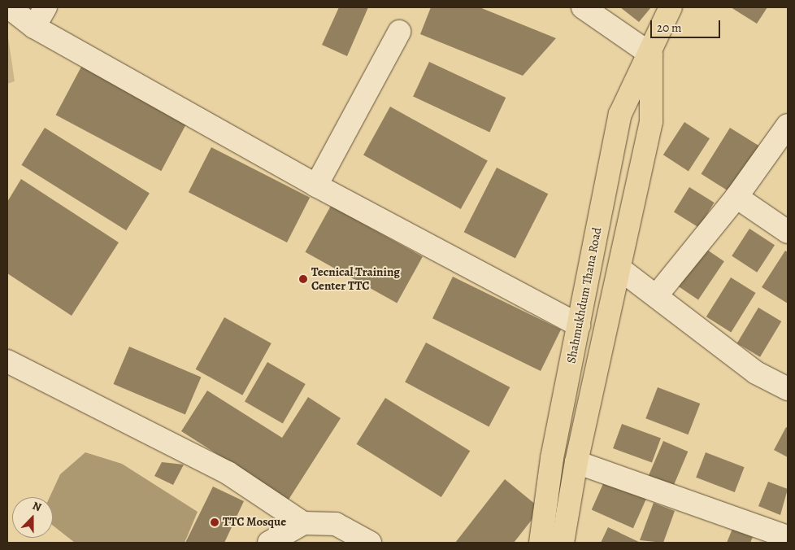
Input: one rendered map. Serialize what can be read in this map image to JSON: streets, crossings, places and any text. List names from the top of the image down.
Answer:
{
  "streets": {
    "main road": ["Shahmukhdum Thana Road"]
  },
  "places": ["Tecnical Training Center TTC", "TTC Mosque"],
  "scale_bar": "20 m",
  "north": "top"
}
